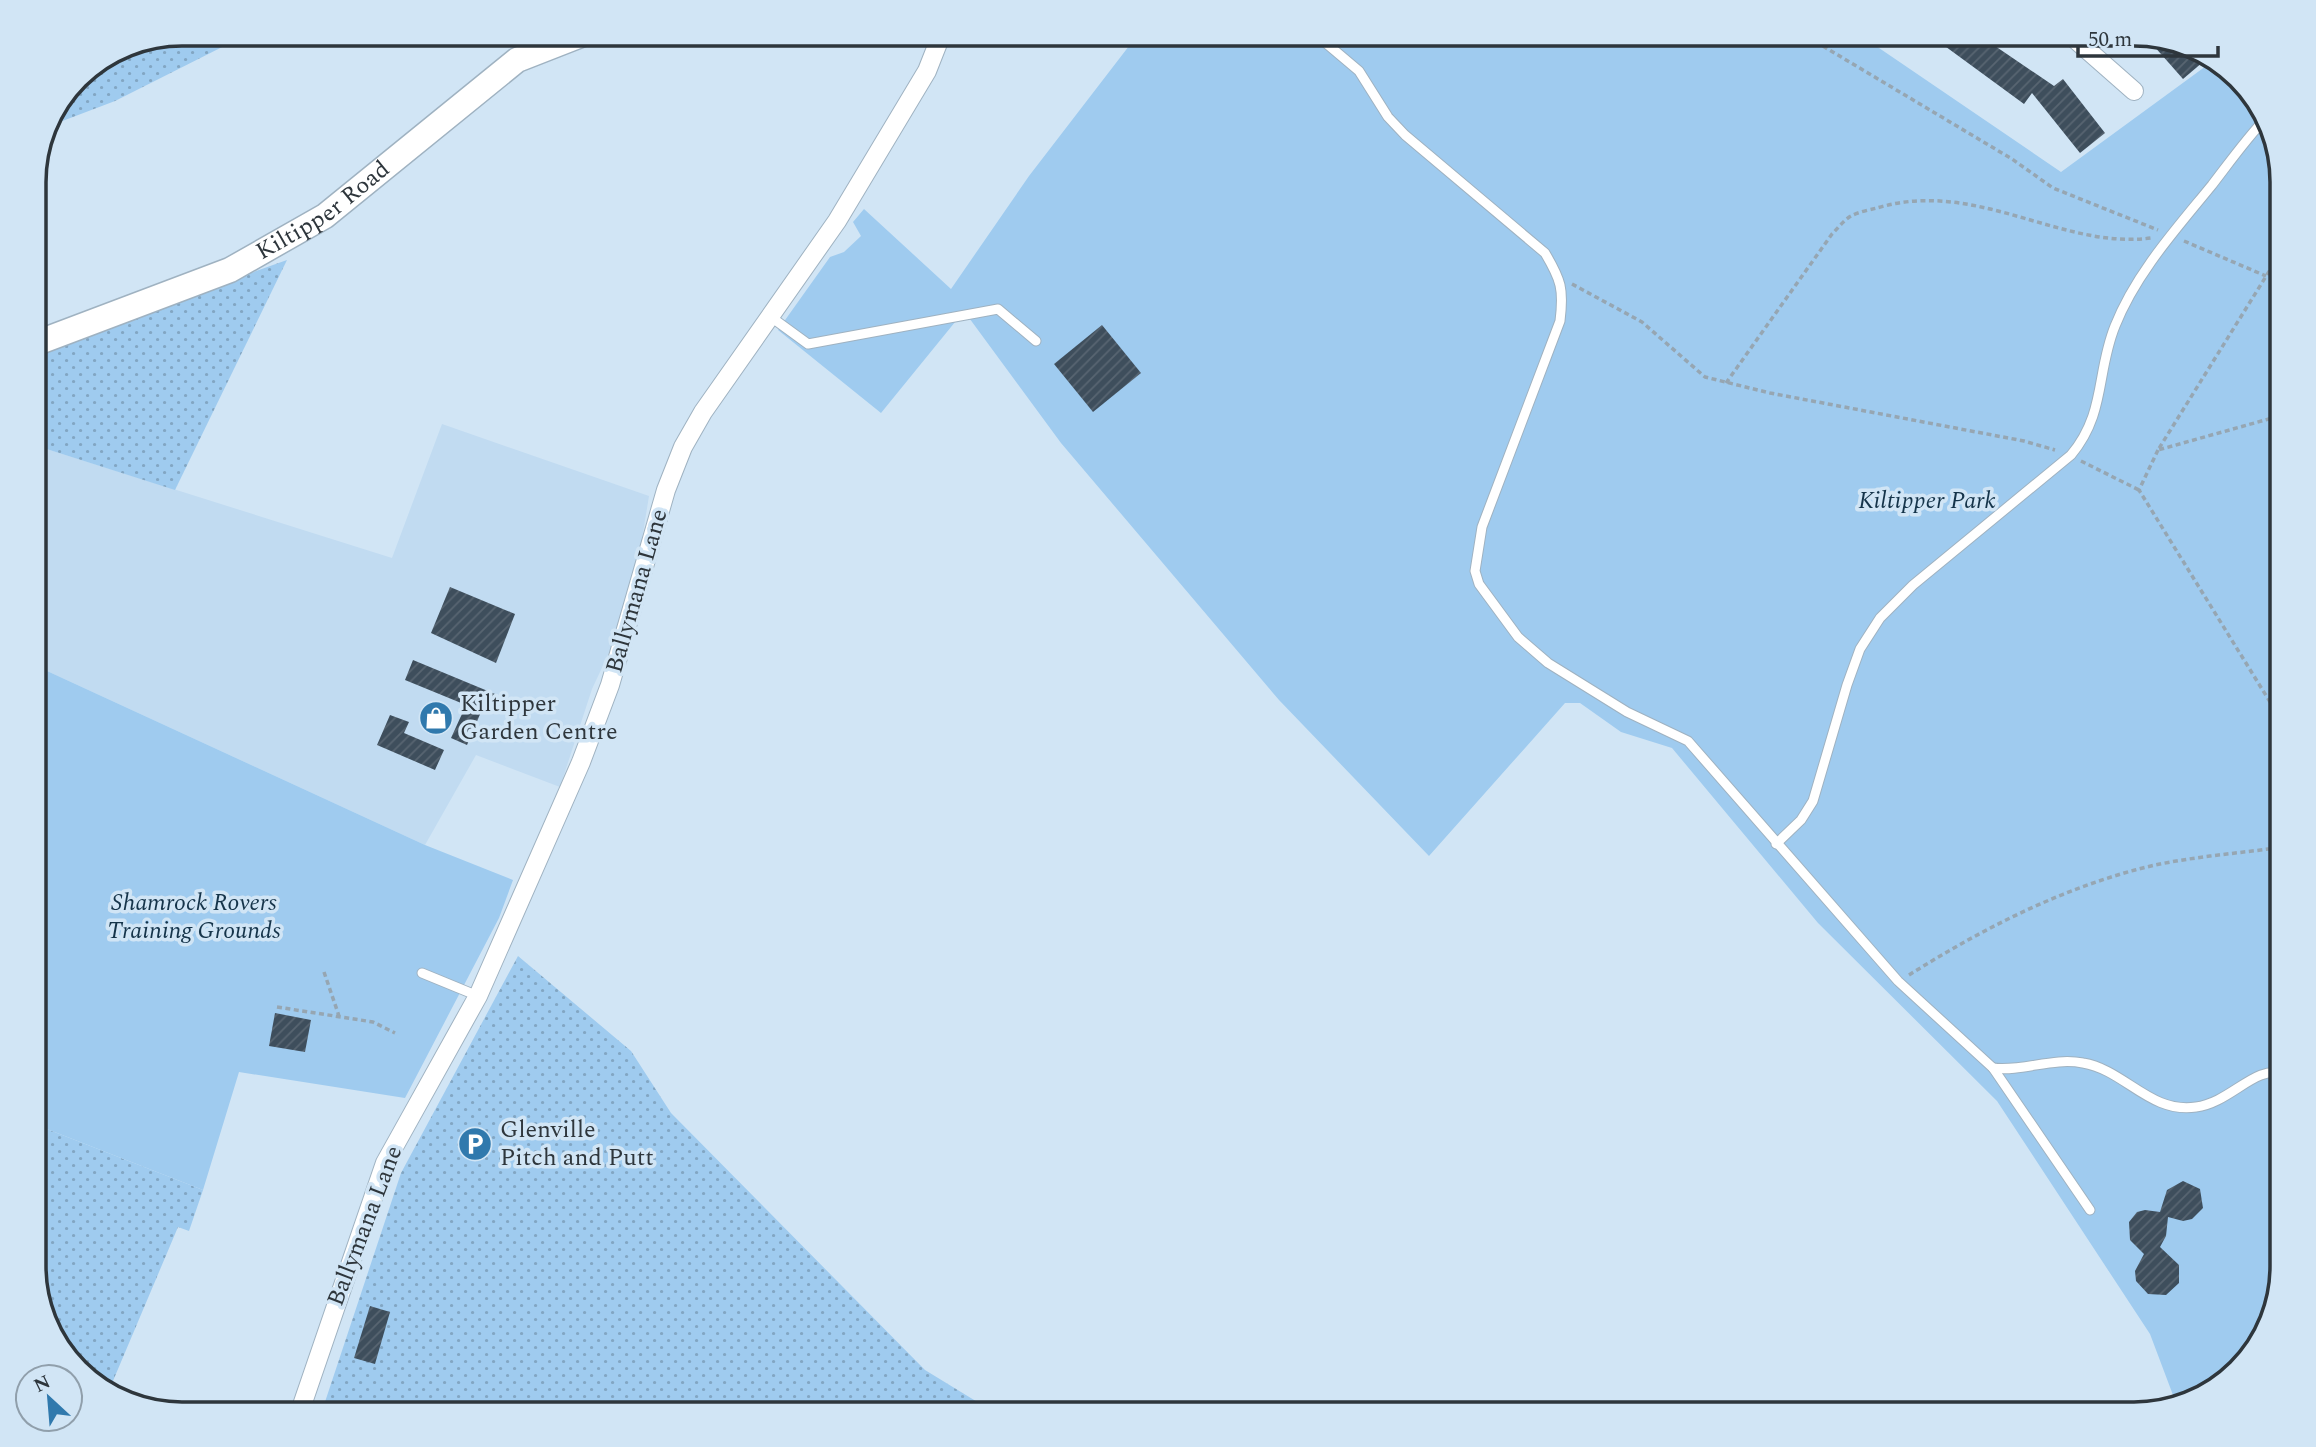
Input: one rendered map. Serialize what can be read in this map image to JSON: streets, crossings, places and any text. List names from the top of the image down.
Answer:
{
  "streets": {
    "street": ["Kiltipper Road", "Ballymana Lane"]
  },
  "parks": ["Kiltipper Park", "Shamrock Rovers Training Grounds"],
  "places": {
    "shop": ["Kiltipper Garden Centre"],
    "parking": ["Glenville Pitch and Putt"]
  },
  "scale_bar": "50 m",
  "north": "top left"
}
